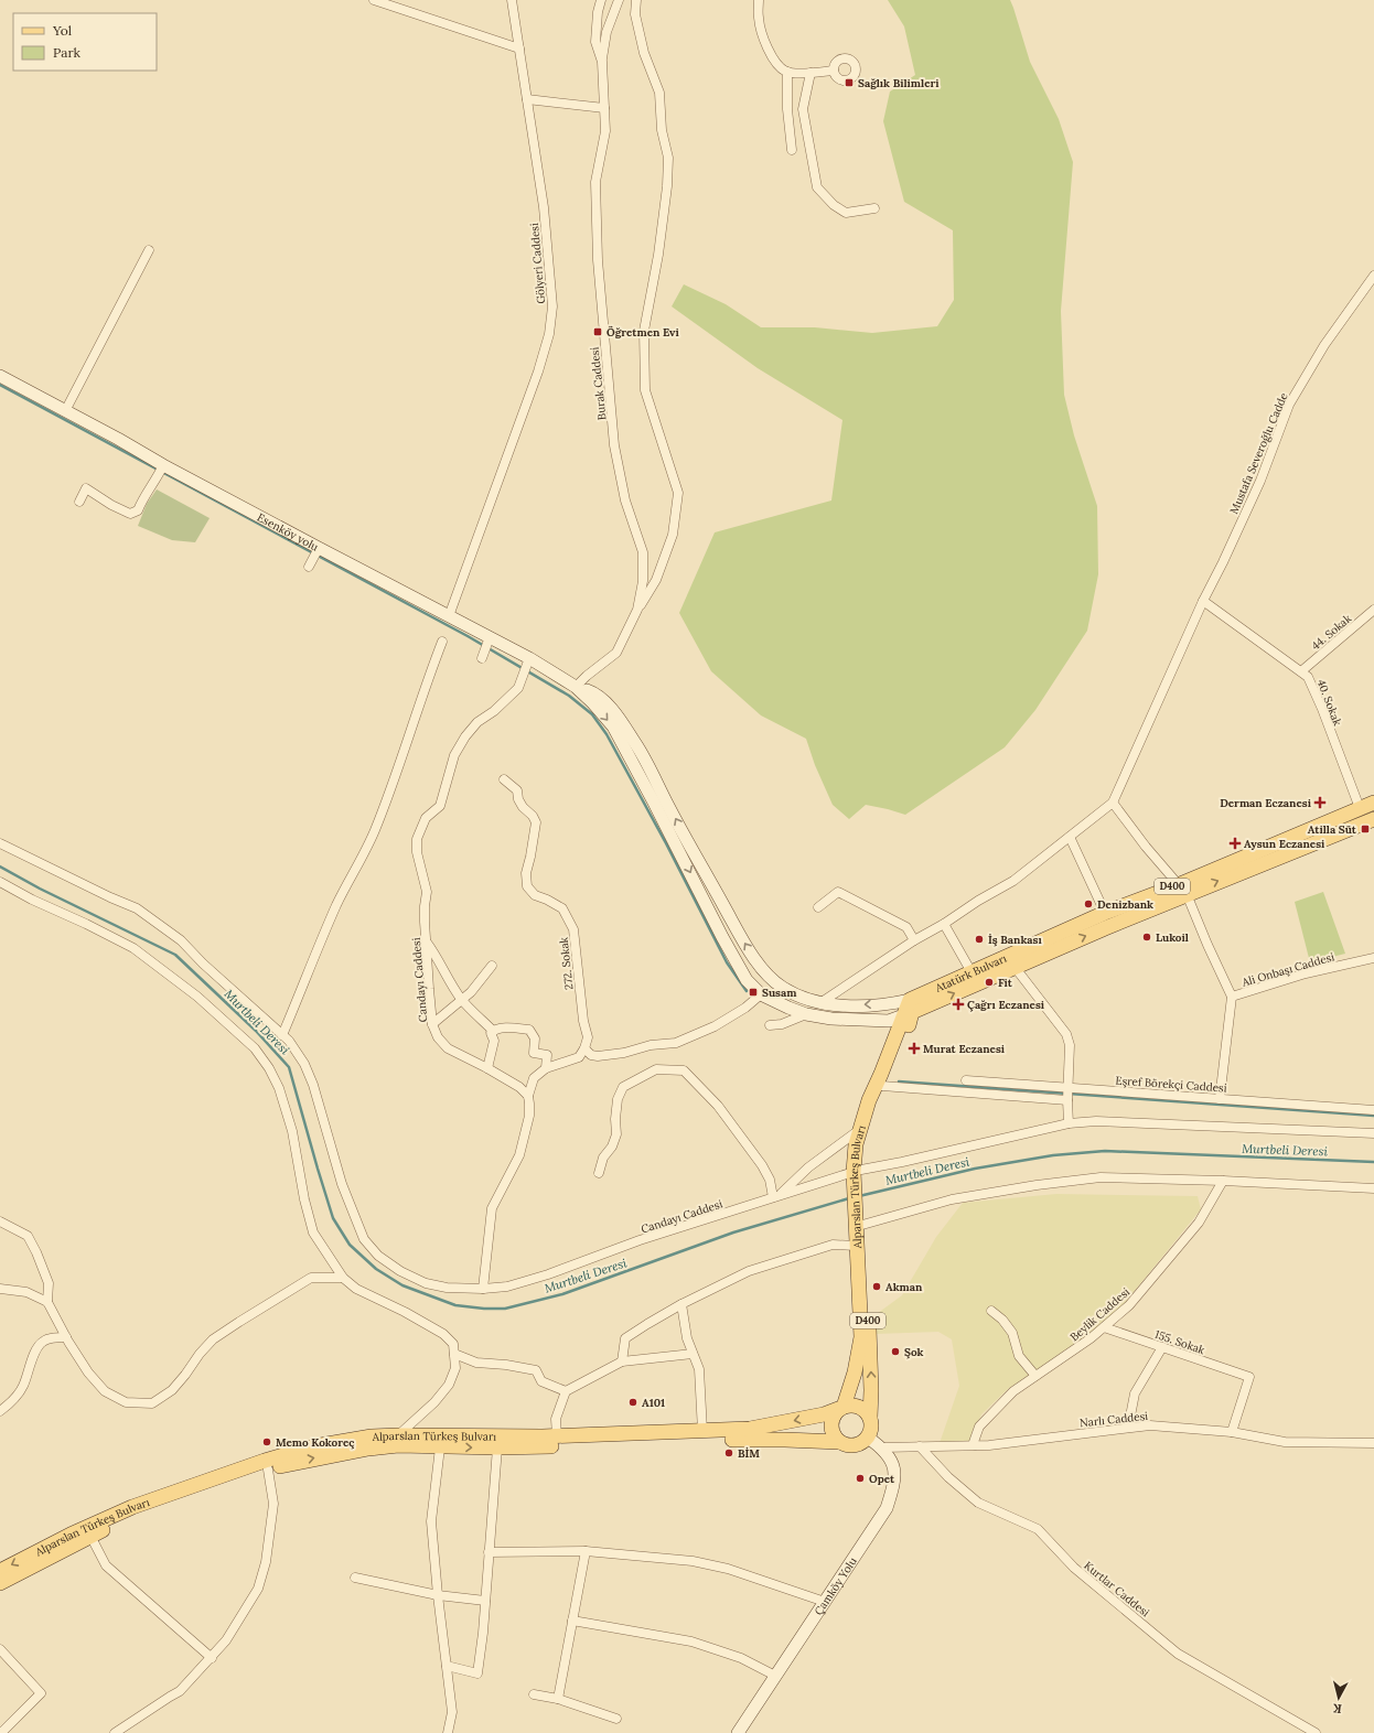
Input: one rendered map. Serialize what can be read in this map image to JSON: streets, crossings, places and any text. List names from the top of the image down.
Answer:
{
  "streets": {
    "main road": ["D400", "Atatürk Bulvarı", "Alparslan Türkeş Bulvarı"],
    "street": [
      "Gölyeri Caddesi",
      "Burak Caddesi",
      "Mustafa Severoğlu Cadde",
      "Esenköy yolu",
      "44. Sokak",
      "40. Sokak",
      "272. Sokak",
      "Ali Onbaşı Caddesi",
      "Candayı Caddesi",
      "Eşref Börekçi Caddesi",
      "Beylik Caddesi",
      "155. Sokak",
      "Narlı Caddesi",
      "Çamköy Yolu",
      "Kurtlar Caddesi"
    ]
  },
  "crossings": [
    ["Gölyeri Caddesi", "Esenköy yolu"],
    ["Burak Caddesi", "Esenköy yolu"],
    ["Mustafa Severoğlu Cadde", "40. Sokak"],
    ["Esenköy yolu", "Candayı Caddesi"],
    ["44. Sokak", "40. Sokak"],
    ["40. Sokak", "Atatürk Bulvarı"],
    ["D400", "Alparslan Türkeş Bulvarı"],
    ["D400", "Çamköy Yolu"],
    ["Ali Onbaşı Caddesi", "Eşref Börekçi Caddesi"],
    ["Atatürk Bulvarı", "Alparslan Türkeş Bulvarı"],
    ["Candayı Caddesi", "Alparslan Türkeş Bulvarı"],
    ["Eşref Börekçi Caddesi", "Alparslan Türkeş Bulvarı"],
    ["Alparslan Türkeş Bulvarı", "Çamköy Yolu"],
    ["Beylik Caddesi", "155. Sokak"],
    ["Beylik Caddesi", "Narlı Caddesi"],
    ["155. Sokak", "Narlı Caddesi"],
    ["Narlı Caddesi", "Çamköy Yolu"],
    ["Narlı Caddesi", "Kurtlar Caddesi"]
  ],
  "water": ["Murtbeli Deresi"],
  "places": {
    "transit": [
      "Sağlık Bilimleri",
      "Öğretmen Evi",
      "Atilla Süt",
      "Susam"
    ],
    "health": [
      "Derman Eczanesi",
      "Aysun Eczanesi",
      "Çağrı Eczanesi",
      "Murat Eczanesi"
    ],
    "other": [
      "Denizbank",
      "Lukoil",
      "İş Bankası",
      "Fit",
      "Akman",
      "Şok",
      "A101",
      "Memo Kokoreç",
      "BİM",
      "Opet"
    ]
  },
  "legend": ["Yol", "Park"],
  "north": "bottom"
}
